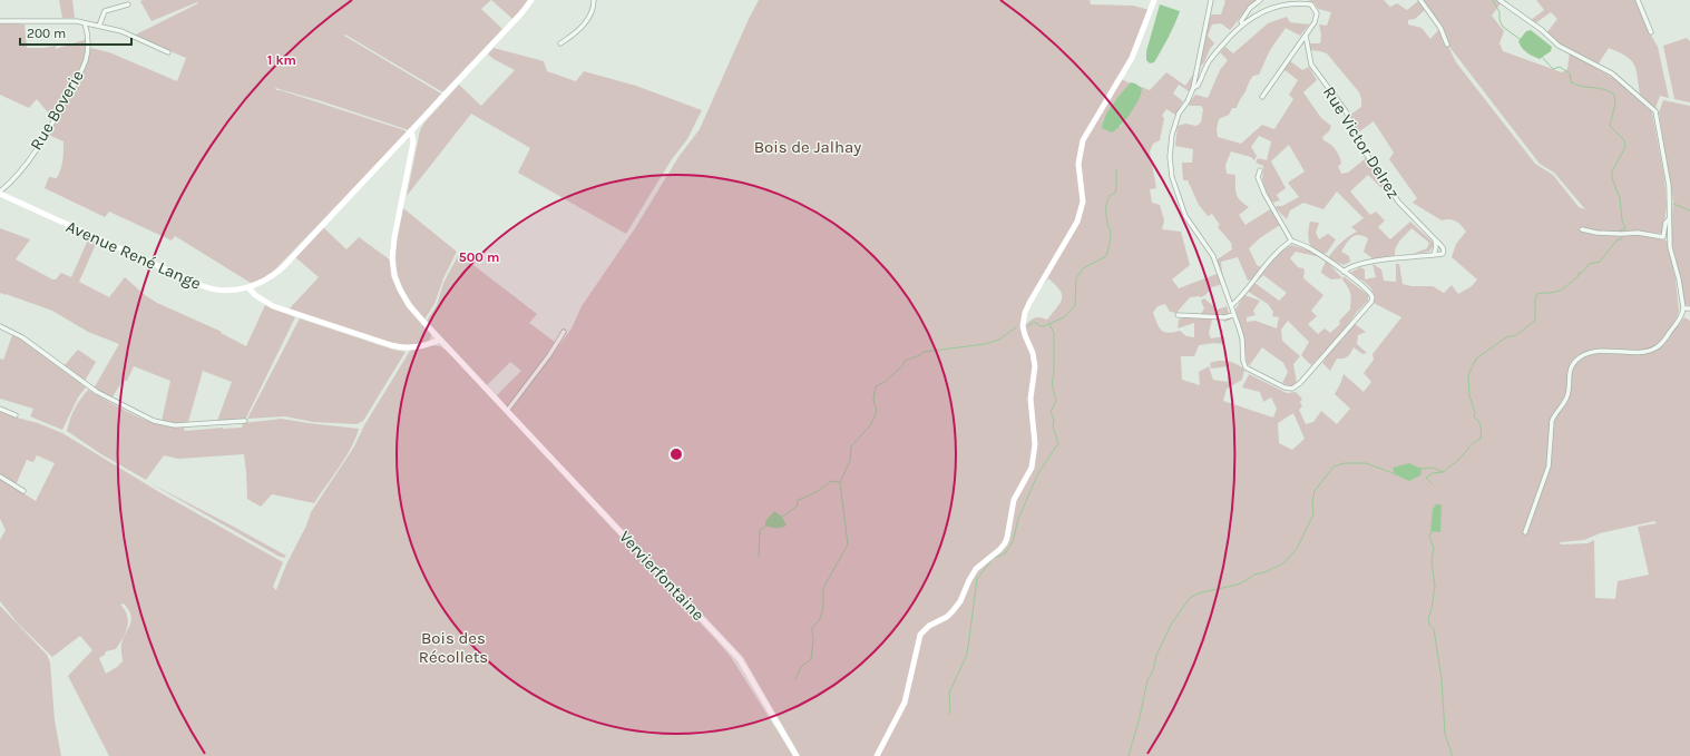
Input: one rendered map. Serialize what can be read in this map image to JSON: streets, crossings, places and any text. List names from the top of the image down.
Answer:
{
  "streets": {
    "main road": ["Avenue René Lange", "Vervierfontaine"],
    "street": ["Rue Boverie", "Rue Victor Delrez"]
  },
  "crossings": [
    ["Rue Boverie", "Avenue René Lange"],
    ["Avenue René Lange", "Vervierfontaine"]
  ],
  "parks": ["Bois de Jalhay", "Bois des Récollets"],
  "scale_bar": "200 m",
  "rings": ["1 km", "500 m"]
}
